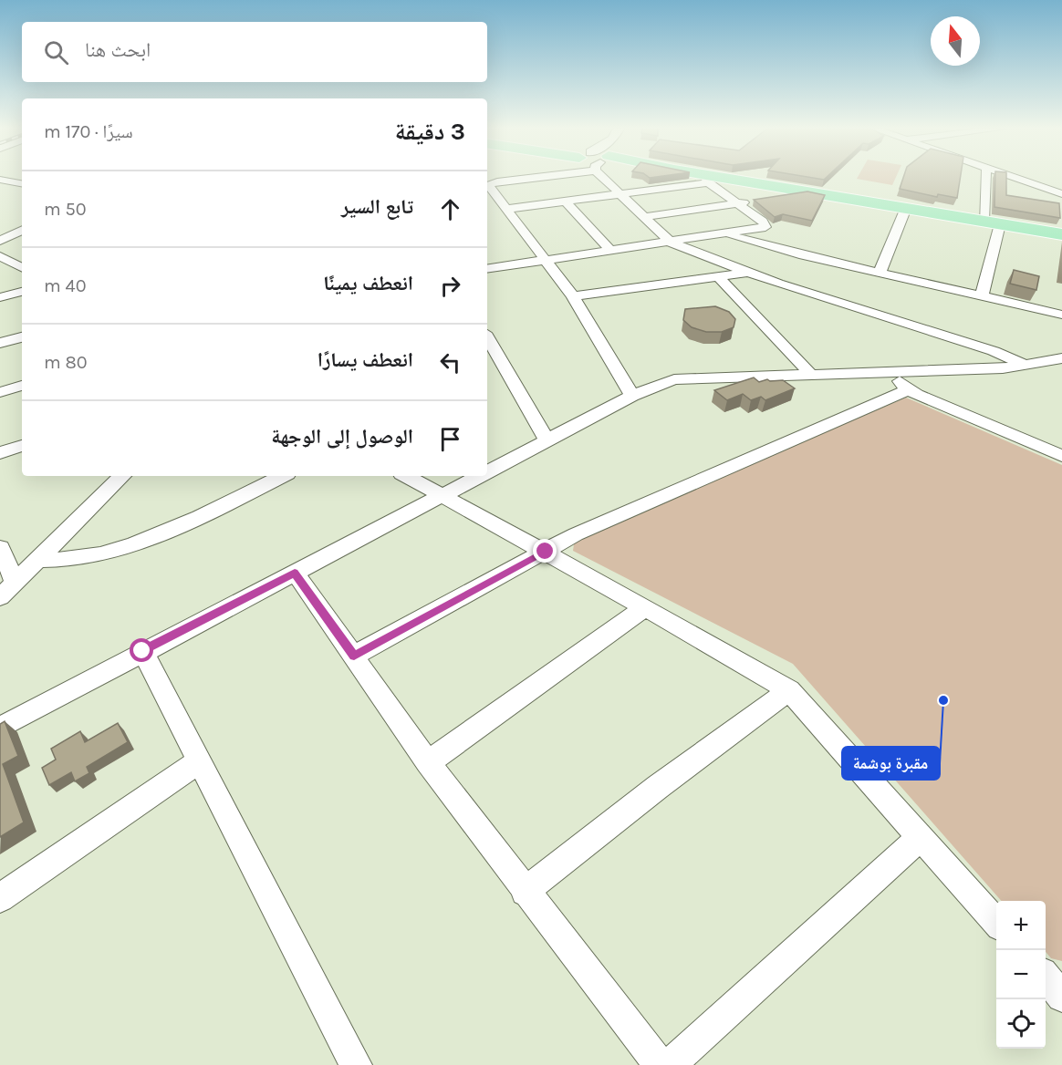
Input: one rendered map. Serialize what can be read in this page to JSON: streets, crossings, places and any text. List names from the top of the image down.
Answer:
{
  "places": ["مقبرة بوشمة"],
  "north": "top",
  "page": {
    "search": "ابحث هنا",
    "heading": ["3 دقيقة", "سيرًا · 170 m"],
    "list": [
      ["تابع السير", "50 m"],
      ["انعطف يمينًا", "40 m"],
      ["انعطف يسارًا", "80 m"],
      "الوصول إلى الوجهة"
    ],
    "map_buttons": ["+", "−"]
  }
}
